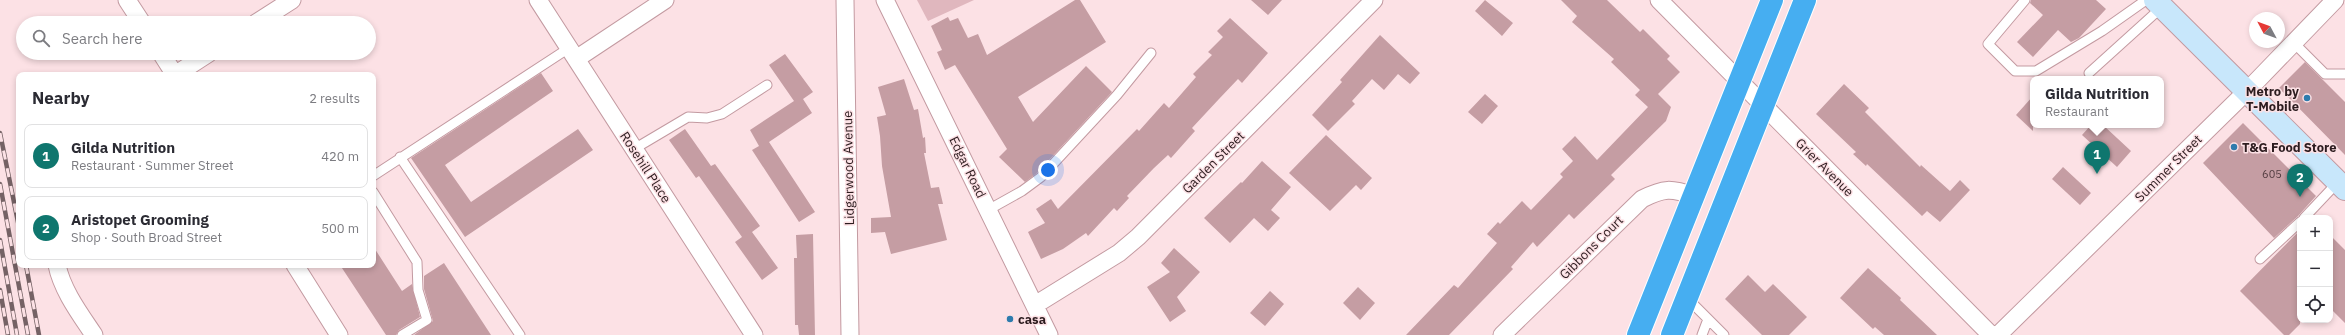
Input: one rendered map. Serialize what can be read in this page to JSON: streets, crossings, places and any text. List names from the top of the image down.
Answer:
{
  "streets": {
    "street": [
      "Garden Street",
      "Rosehill Place",
      "Edgar Road",
      "Grier Avenue",
      "Lidgerwood Avenue",
      "Summer Street",
      "Gibbons Court"
    ]
  },
  "crossings": [
    ["Garden Street", "Edgar Road"]
  ],
  "places": ["Metro by T-Mobile", "T&G Food Store", "casa"],
  "house_numbers": ["605"],
  "north": "top left",
  "page": {
    "search": "Search here",
    "heading": ["Nearby", "2 results"],
    "popup": ["Gilda Nutrition", "Restaurant"],
    "list": [
      {
        "mark": "1",
        "name": "Gilda Nutrition",
        "note": "Restaurant · Summer Street",
        "value": "420 m"
      },
      {
        "mark": "2",
        "name": "Aristopet Grooming",
        "note": "Shop · South Broad Street",
        "value": "500 m"
      }
    ],
    "pins": ["1", "2"],
    "map_buttons": ["+", "−"]
  }
}
